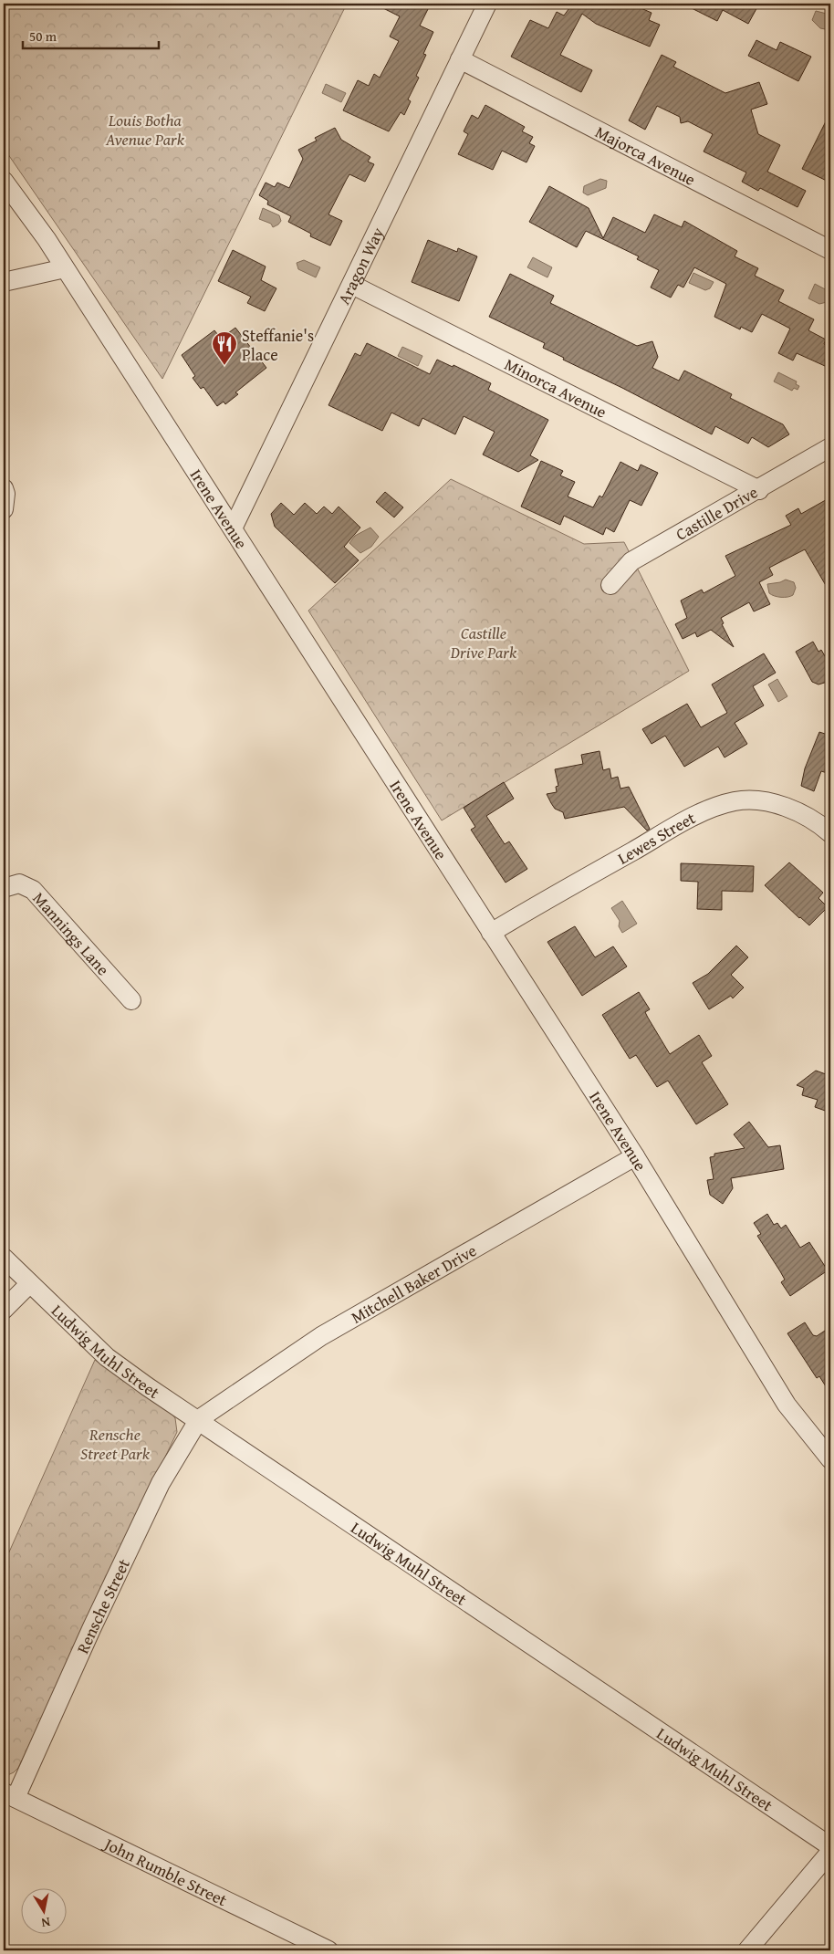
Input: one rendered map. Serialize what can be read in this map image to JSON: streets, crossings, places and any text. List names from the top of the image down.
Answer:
{
  "streets": {
    "street": [
      "Majorca Avenue",
      "Aragon Way",
      "Minorca Avenue",
      "Irene Avenue",
      "Castille Drive",
      "Lewes Street",
      "Mannings Lane",
      "Mitchell Baker Drive",
      "Ludwig Muhl Street",
      "Rensche Street",
      "John Rumble Street"
    ]
  },
  "crossings": [
    ["Majorca Avenue", "Aragon Way"],
    ["Aragon Way", "Minorca Avenue"],
    ["Aragon Way", "Irene Avenue"],
    ["Minorca Avenue", "Castille Drive"],
    ["Irene Avenue", "Lewes Street"],
    ["Irene Avenue", "Mitchell Baker Drive"],
    ["Mitchell Baker Drive", "Ludwig Muhl Street"],
    ["Mitchell Baker Drive", "Rensche Street"],
    ["Ludwig Muhl Street", "Rensche Street"],
    ["Rensche Street", "John Rumble Street"]
  ],
  "parks": ["Louis Botha Avenue Park", "Castille Drive Park", "Rensche Street Park"],
  "places": {
    "restaurant": ["Steffanie's Place"]
  },
  "scale_bar": "50 m",
  "north": "bottom"
}
